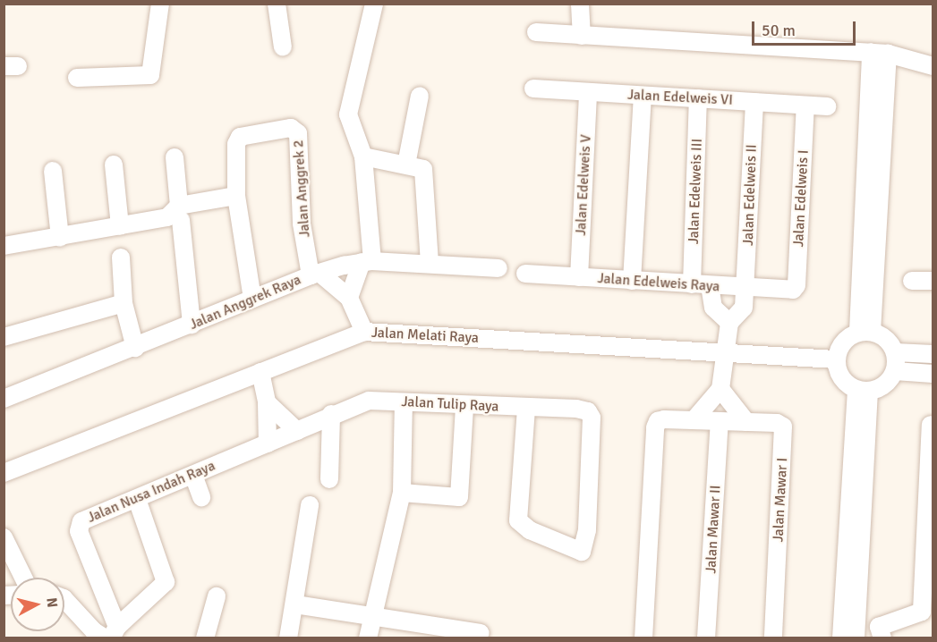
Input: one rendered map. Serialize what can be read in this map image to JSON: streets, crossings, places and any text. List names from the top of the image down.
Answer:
{
  "streets": {
    "street": [
      "Jalan Edelweis VI",
      "Jalan Edelweis V",
      "Jalan Anggrek 2",
      "Jalan Edelweis III",
      "Jalan Edelweis II",
      "Jalan Edelweis I",
      "Jalan Edelweis Raya",
      "Jalan Anggrek Raya",
      "Jalan Melati Raya",
      "Jalan Tulip Raya",
      "Jalan Nusa Indah Raya",
      "Jalan Mawar I",
      "Jalan Mawar II"
    ]
  },
  "crossings": [
    ["Jalan Edelweis VI", "Jalan Edelweis V"],
    ["Jalan Edelweis VI", "Jalan Edelweis III"],
    ["Jalan Edelweis VI", "Jalan Edelweis II"],
    ["Jalan Edelweis VI", "Jalan Edelweis I"],
    ["Jalan Edelweis V", "Jalan Edelweis Raya"],
    ["Jalan Anggrek 2", "Jalan Anggrek Raya"],
    ["Jalan Edelweis III", "Jalan Edelweis Raya"],
    ["Jalan Edelweis II", "Jalan Edelweis Raya"],
    ["Jalan Edelweis I", "Jalan Edelweis Raya"],
    ["Jalan Tulip Raya", "Jalan Nusa Indah Raya"],
    ["Jalan Mawar I", "Jalan Mawar II"]
  ],
  "scale_bar": "50 m",
  "north": "right"
}
